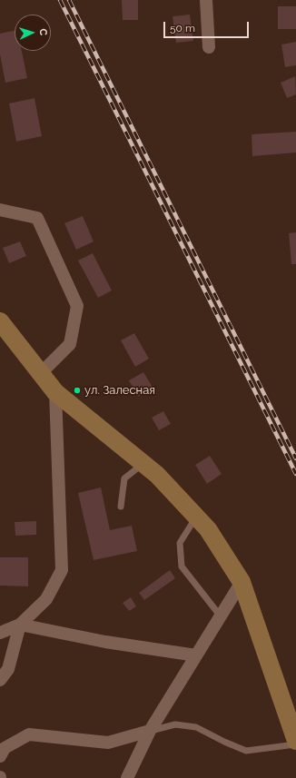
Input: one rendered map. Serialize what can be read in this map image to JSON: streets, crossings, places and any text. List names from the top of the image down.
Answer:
{
  "places": ["ул. Залесная"],
  "scale_bar": "50 m",
  "north": "right"
}
